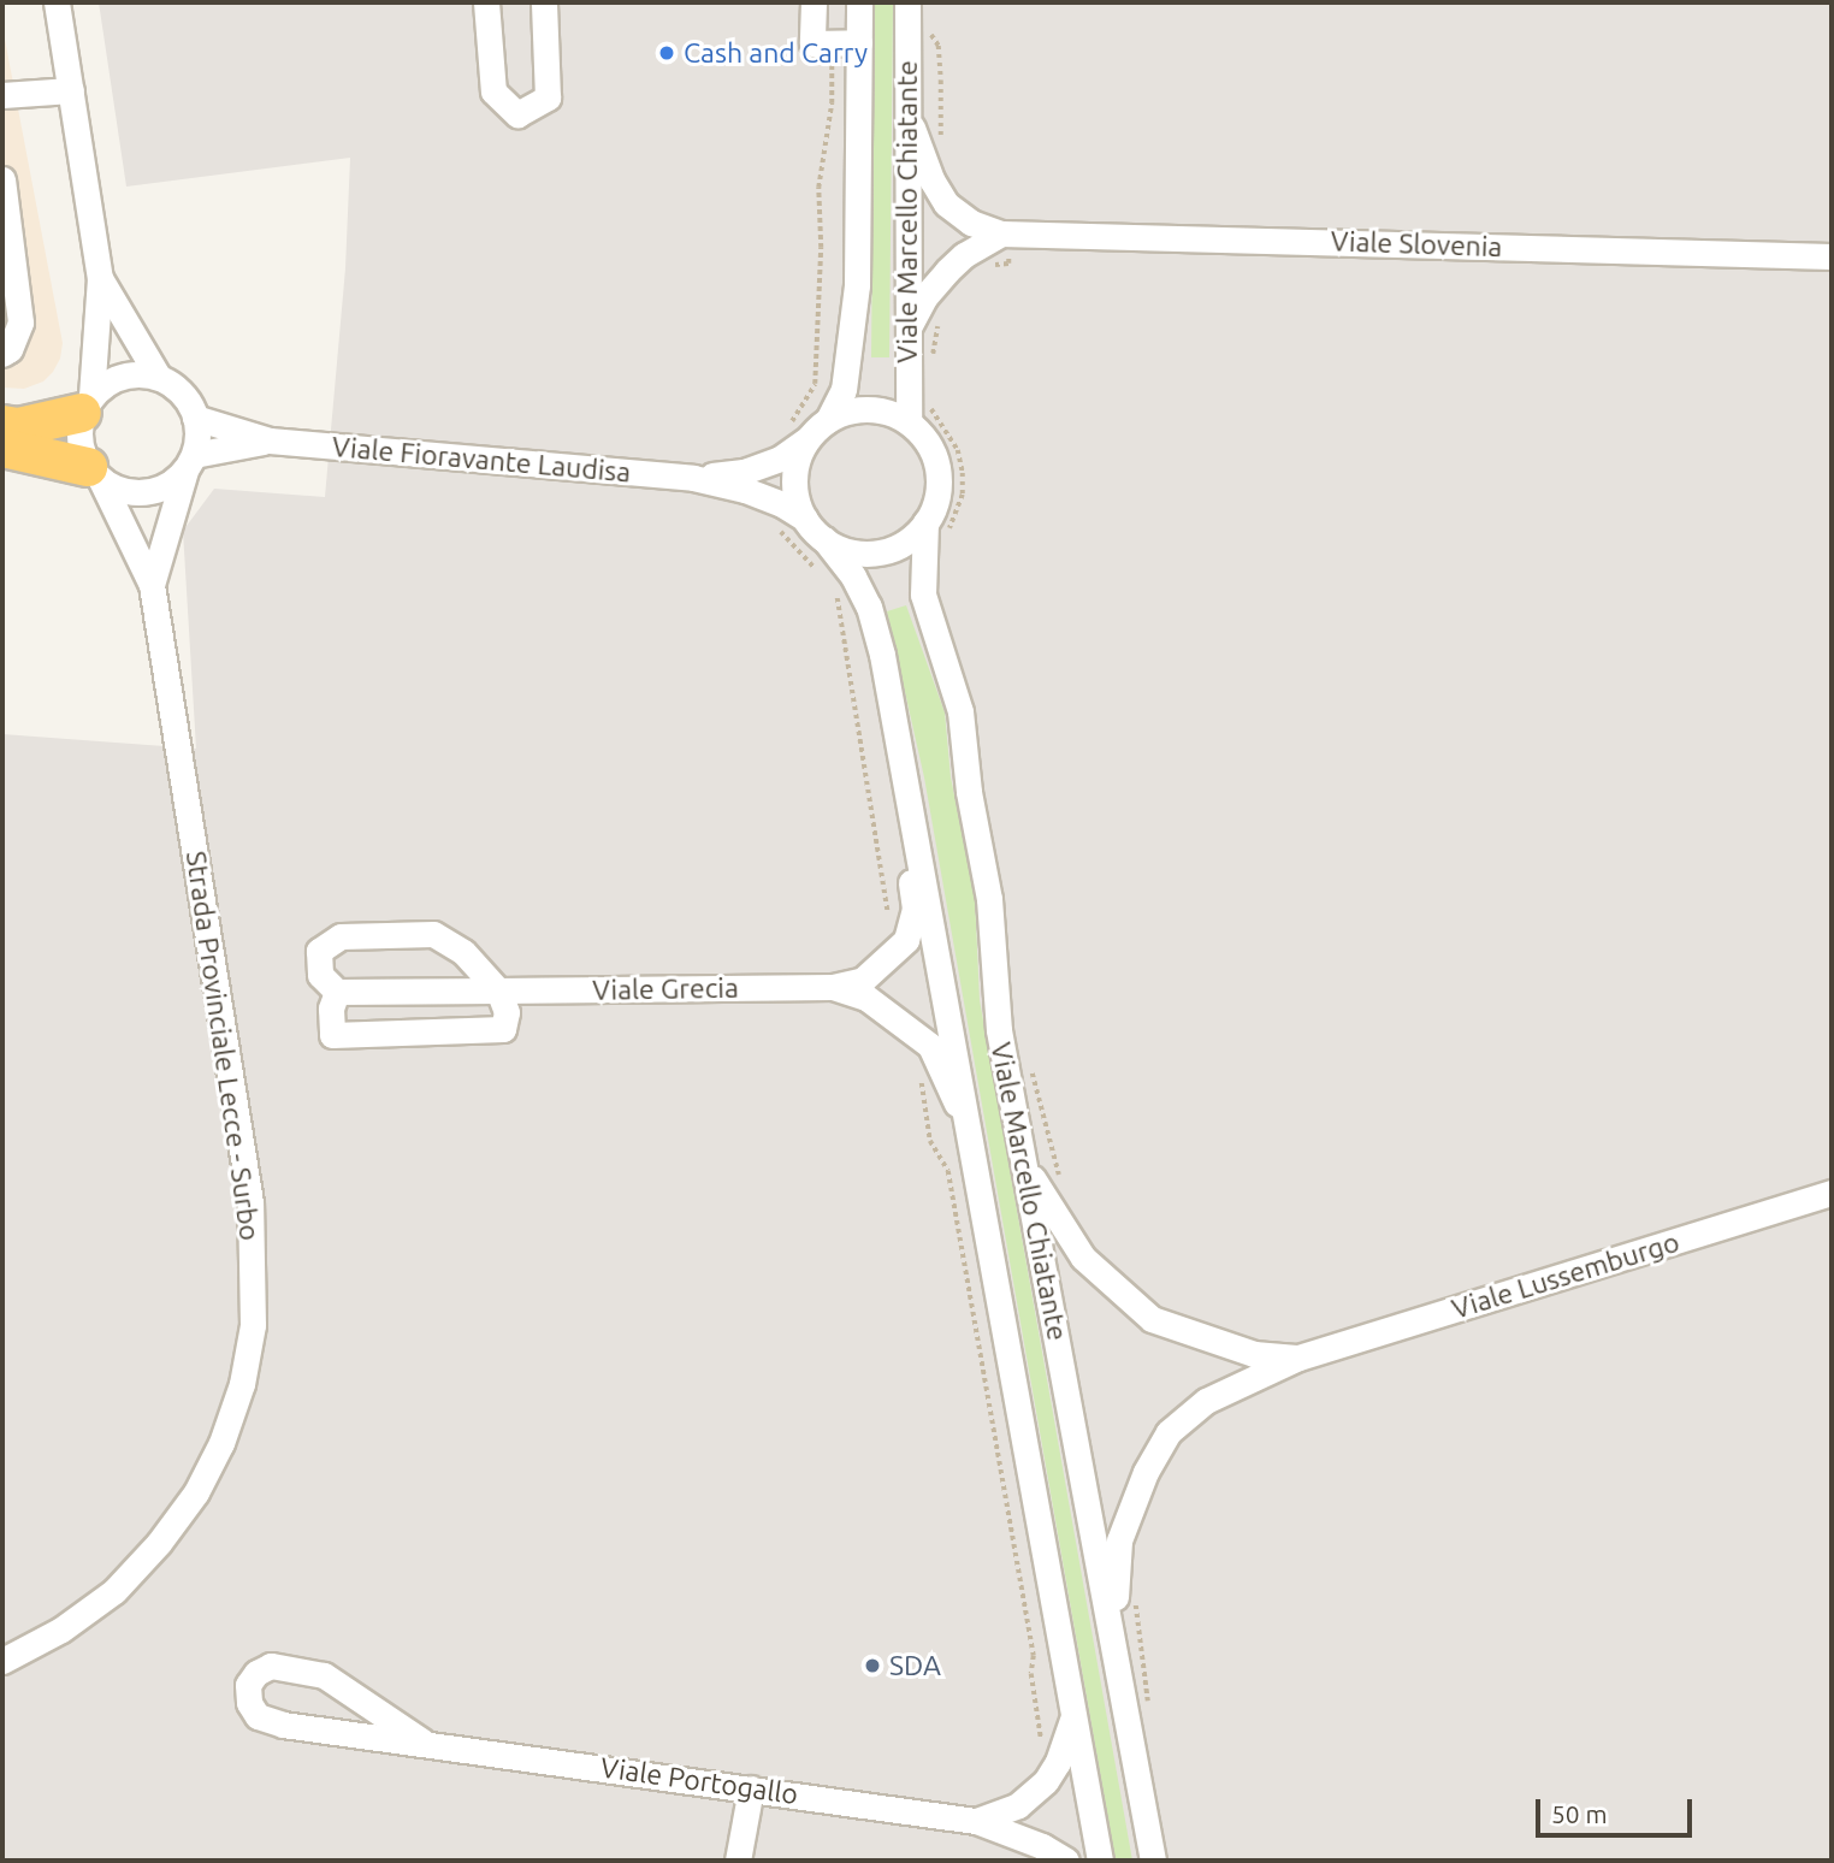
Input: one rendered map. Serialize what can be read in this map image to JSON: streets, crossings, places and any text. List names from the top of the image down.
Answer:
{
  "streets": {
    "street": [
      "Viale Marcello Chiatante",
      "Viale Slovenia",
      "Viale Fioravante Laudisa",
      "Viale Grecia",
      "Strada Provinciale Lecce - Surbo",
      "Viale Lussemburgo",
      "Viale Portogallo"
    ]
  },
  "crossings": [
    ["Viale Marcello Chiatante", "Viale Slovenia"],
    ["Viale Marcello Chiatante", "Viale Fioravante Laudisa"],
    ["Viale Marcello Chiatante", "Viale Grecia"],
    ["Viale Marcello Chiatante", "Viale Lussemburgo"],
    ["Viale Marcello Chiatante", "Viale Portogallo"],
    ["Viale Fioravante Laudisa", "Strada Provinciale Lecce - Surbo"]
  ],
  "places": ["Cash and Carry", "SDA"],
  "scale_bar": "50 m"
}
